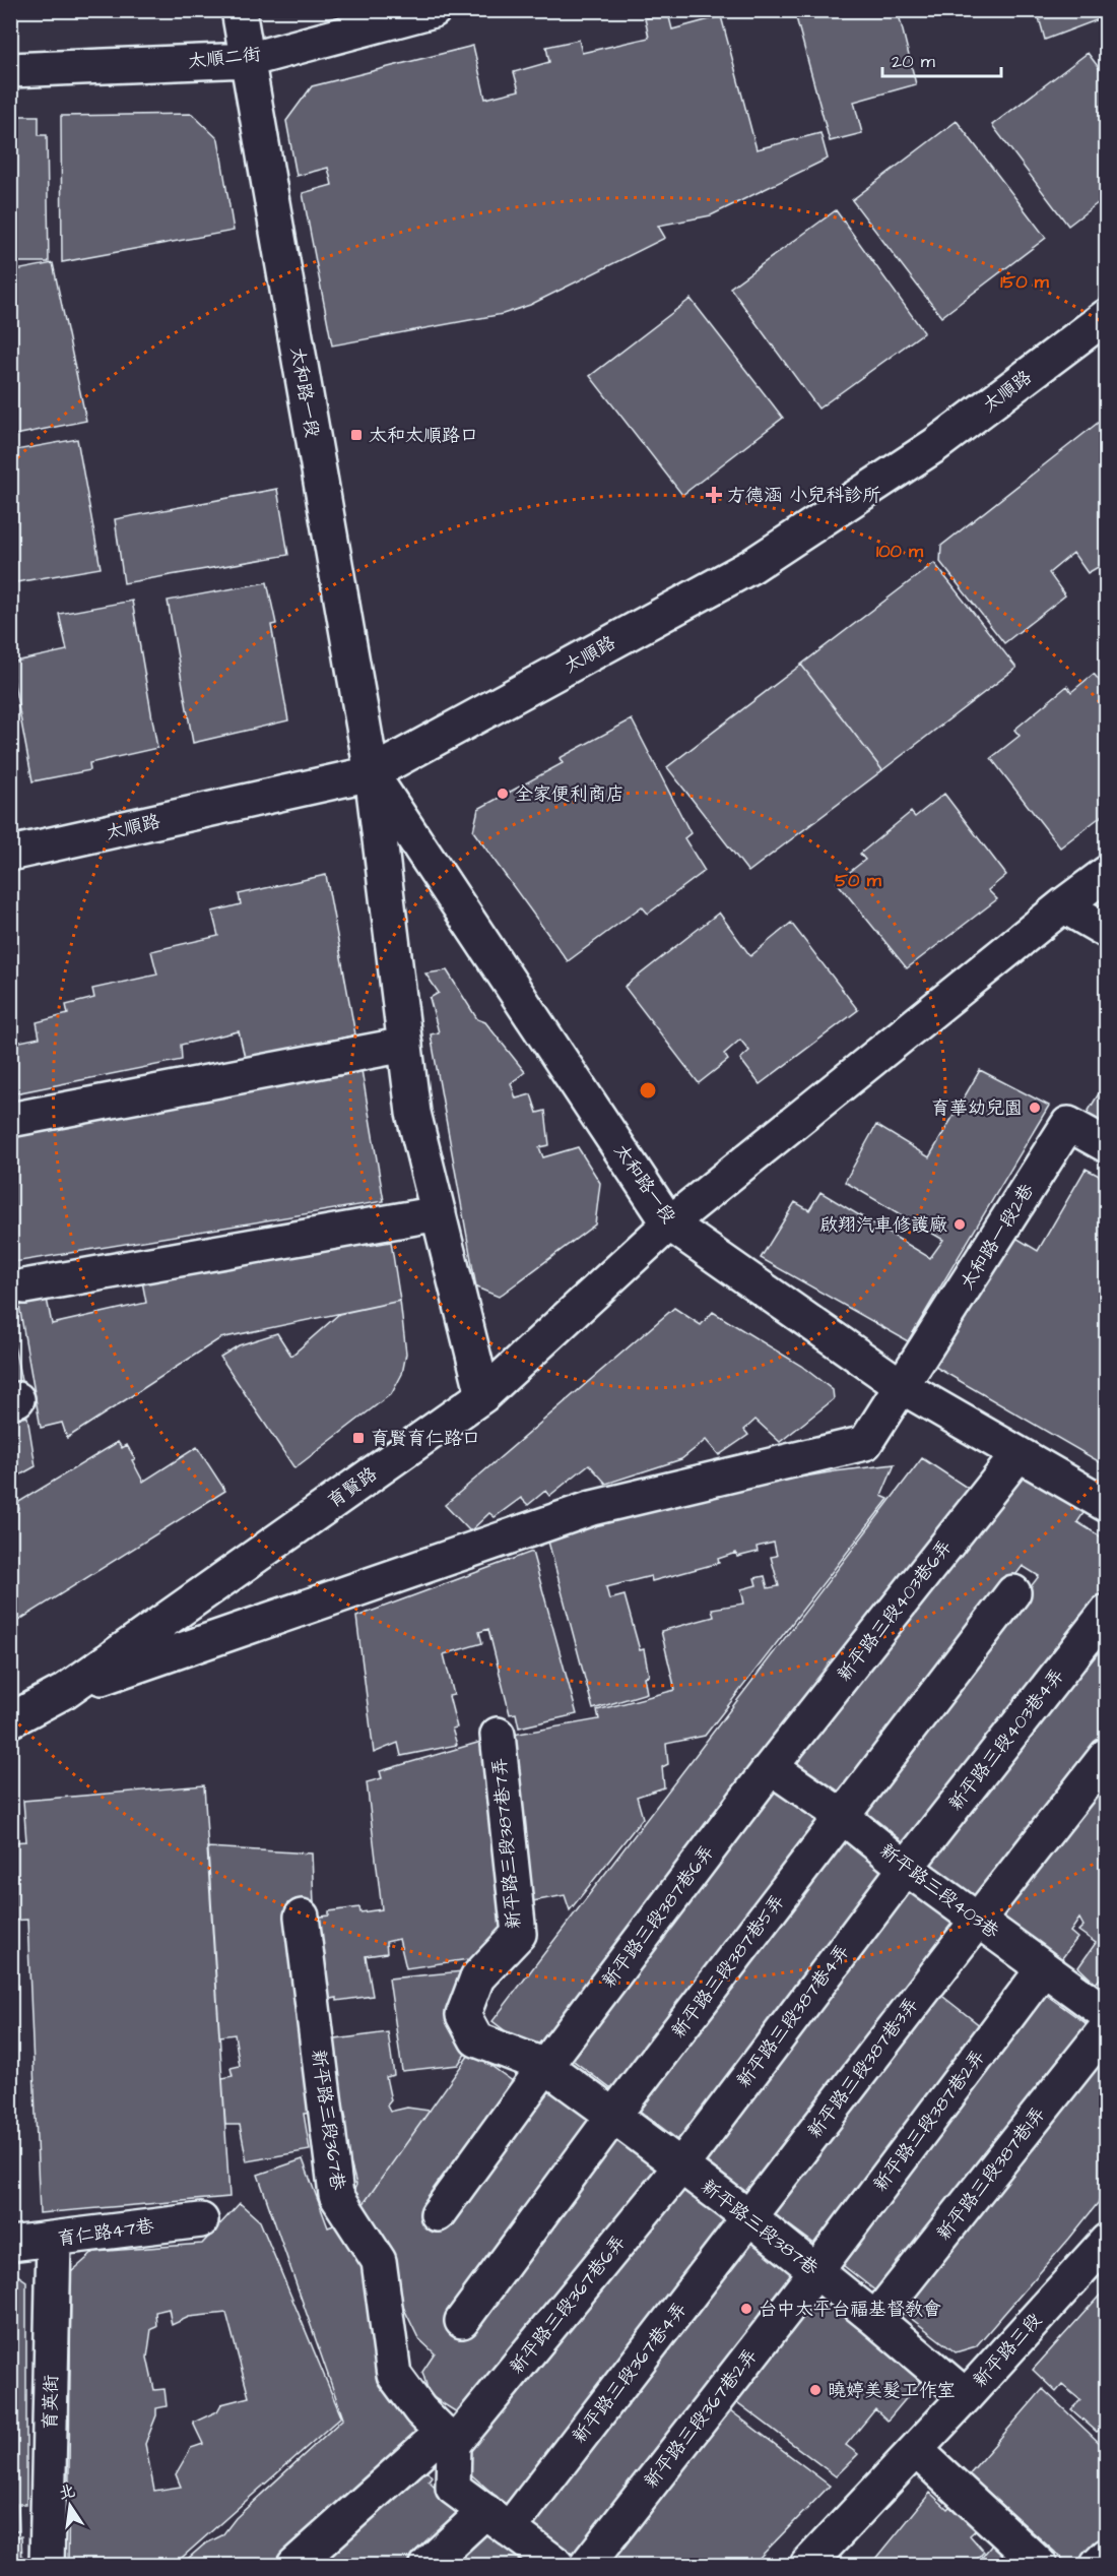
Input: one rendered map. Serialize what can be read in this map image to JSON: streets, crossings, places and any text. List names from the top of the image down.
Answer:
{
  "streets": {
    "street": [
      "太順二街",
      "太順路",
      "太和路一段",
      "太和路一段2巷",
      "育賢路",
      "新平路三段403巷6弄",
      "新平路三段403巷4弄",
      "新平路三段387巷7弄",
      "新平路三段403巷",
      "新平路三段387巷6弄",
      "新平路三段387巷5弄",
      "新平路三段387巷4弄",
      "新平路三段387巷3弄",
      "新平路三段367巷",
      "新平路三段387巷2弄",
      "新平路三段387巷1弄",
      "新平路三段387巷",
      "育仁路47巷",
      "新平路三段367巷6弄",
      "新平路三段",
      "新平路三段367巷4弄",
      "育英街",
      "新平路三段367巷2弄"
    ]
  },
  "crossings": [
    ["太順二街", "太和路一段"],
    ["太順路", "太和路一段"],
    ["太和路一段", "太和路一段2巷"],
    ["太和路一段", "育賢路"],
    ["太和路一段", "新平路三段403巷6弄"],
    ["新平路三段403巷6弄", "新平路三段403巷"],
    ["新平路三段403巷6弄", "新平路三段387巷6弄"],
    ["新平路三段403巷4弄", "新平路三段403巷"],
    ["新平路三段403巷4弄", "新平路三段387巷4弄"],
    ["新平路三段387巷7弄", "新平路三段387巷6弄"],
    ["新平路三段387巷7弄", "新平路三段387巷"],
    ["新平路三段403巷", "新平路三段387巷6弄"],
    ["新平路三段403巷", "新平路三段387巷5弄"],
    ["新平路三段403巷", "新平路三段387巷4弄"],
    ["新平路三段403巷", "新平路三段387巷3弄"],
    ["新平路三段403巷", "新平路三段387巷2弄"],
    ["新平路三段387巷6弄", "新平路三段387巷"],
    ["新平路三段387巷5弄", "新平路三段387巷"],
    ["新平路三段387巷4弄", "新平路三段387巷"],
    ["新平路三段387巷4弄", "新平路三段367巷6弄"],
    ["新平路三段387巷3弄", "新平路三段387巷"],
    ["新平路三段387巷3弄", "新平路三段367巷4弄"],
    ["新平路三段367巷", "新平路三段367巷6弄"],
    ["新平路三段387巷2弄", "新平路三段387巷"],
    ["新平路三段387巷2弄", "新平路三段367巷2弄"],
    ["新平路三段387巷1弄", "新平路三段387巷"],
    ["新平路三段387巷", "新平路三段367巷6弄"],
    ["新平路三段387巷", "新平路三段"],
    ["新平路三段387巷", "新平路三段367巷4弄"],
    ["新平路三段387巷", "新平路三段367巷2弄"],
    ["育仁路47巷", "育英街"]
  ],
  "places": {
    "transit": ["太和太順路口", "育賢育仁路口"],
    "health": ["方德涵 小兒科診所"],
    "other": [
      "全家便利商店",
      "育華幼兒園",
      "啟翔汽車修護廠",
      "台中太平台福基督教會",
      "曉婷美髮工作室"
    ]
  },
  "scale_bar": "20 m",
  "north": "top",
  "rings": ["150 m", "100 m", "50 m"]
}
